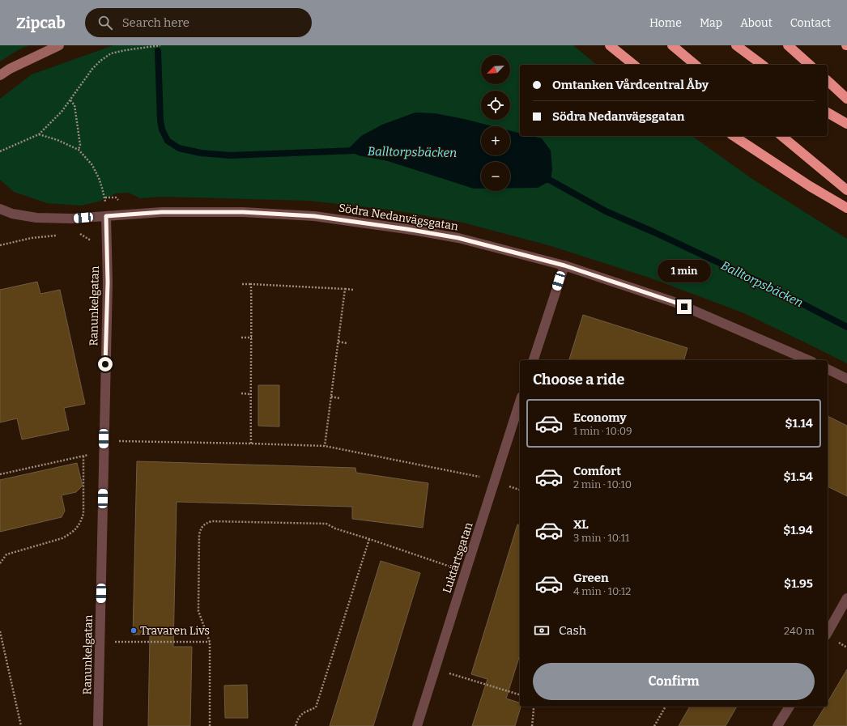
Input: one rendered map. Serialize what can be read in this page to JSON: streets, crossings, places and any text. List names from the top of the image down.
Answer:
{
  "streets": {
    "street": ["Södra Nedanvägsgatan", "Ranunkelgatan", "Luktärtsgatan"]
  },
  "crossings": [
    ["Södra Nedanvägsgatan", "Ranunkelgatan"]
  ],
  "water": ["Balltorpsbäcken"],
  "places": ["Travaren Livs"],
  "north": "bottom left",
  "page": {
    "header": "Zipcab",
    "search": "Search here",
    "nav": [
      "Home",
      "Map",
      "About",
      "Contact"
    ],
    "map_buttons": ["+", "−"],
    "banner": ["Omtanken Vårdcentral Åby", "Södra Nedanvägsgatan"],
    "bubble": "1 min",
    "heading": "Choose a ride",
    "list": [
      {
        "name": "Economy",
        "note": "1 min · 10:09",
        "value": "$1.14"
      },
      {
        "name": "Comfort",
        "note": "2 min · 10:10",
        "value": "$1.54"
      },
      {
        "name": "XL",
        "note": "3 min · 10:11",
        "value": "$1.94"
      },
      {
        "name": "Green",
        "note": "4 min · 10:12",
        "value": "$1.95"
      }
    ],
    "pay": ["Cash", "240 m"],
    "buttons": "Confirm"
  }
}
